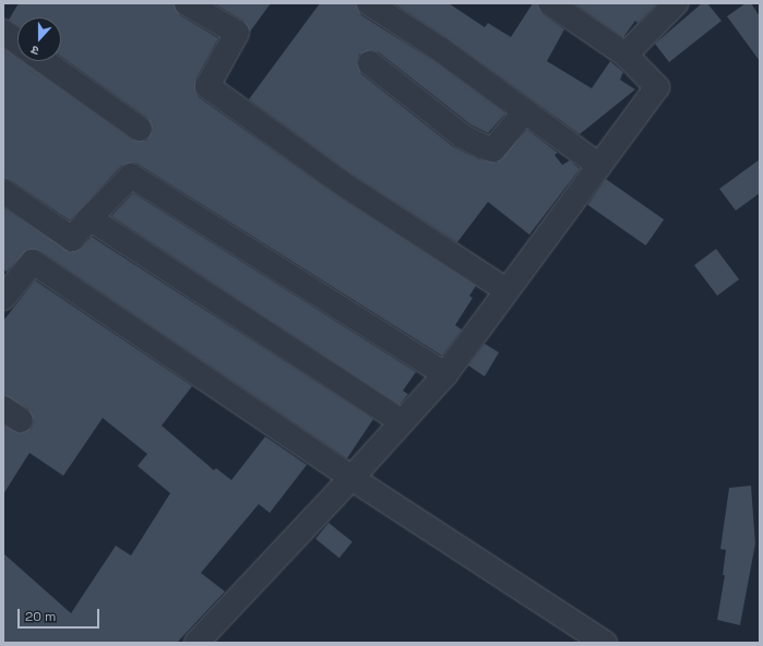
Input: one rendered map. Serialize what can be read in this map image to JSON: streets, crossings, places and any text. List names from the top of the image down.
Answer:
{
  "scale_bar": "20 m",
  "north": "bottom"
}
